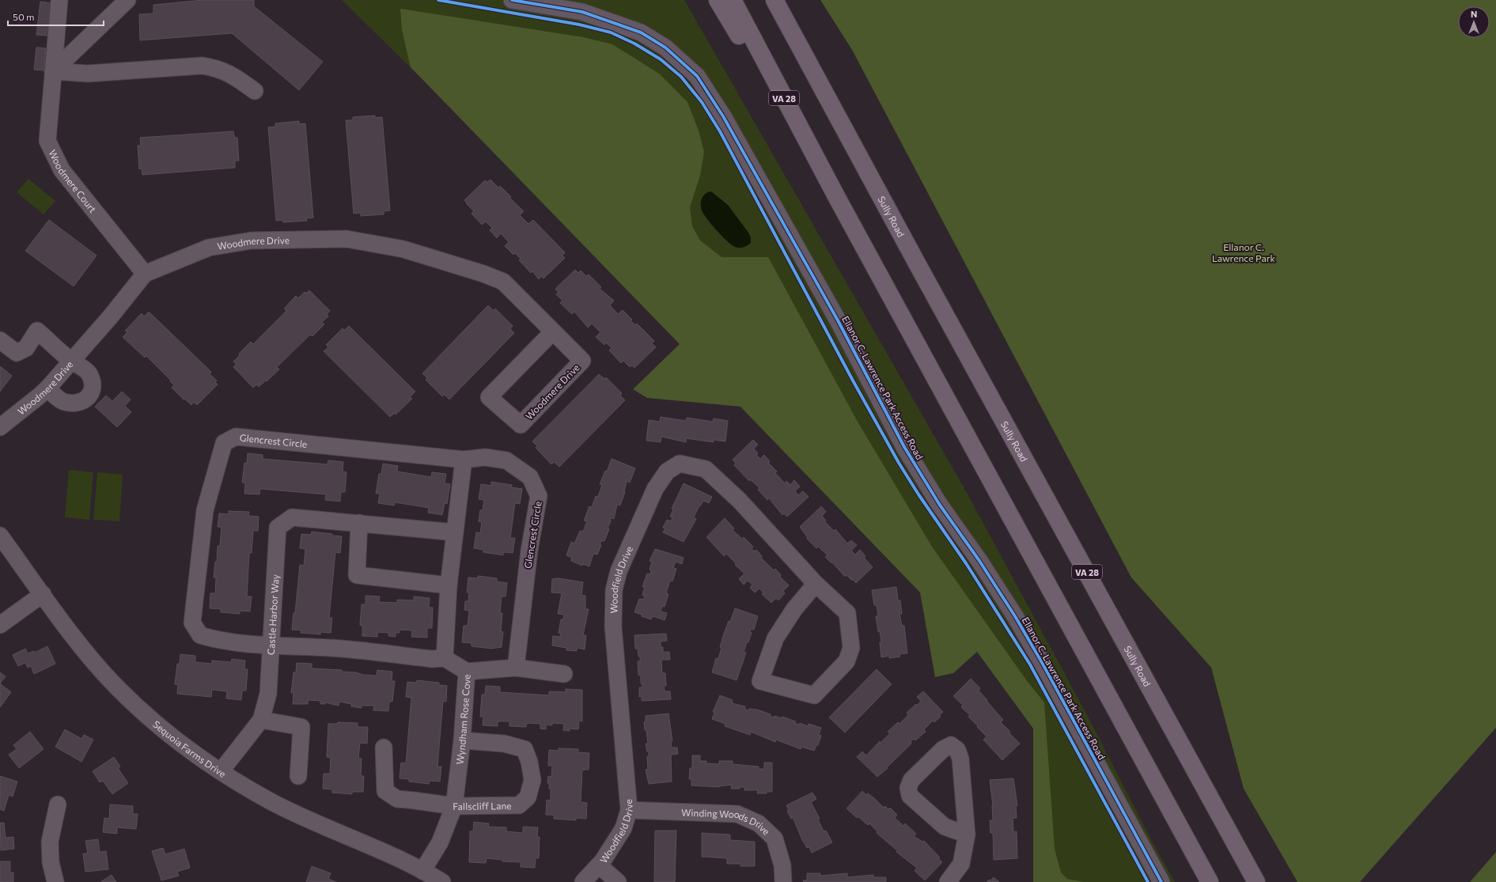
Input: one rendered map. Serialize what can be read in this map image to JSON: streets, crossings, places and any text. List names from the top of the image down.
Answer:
{
  "streets": {
    "highway": ["VA 28", "Sully Road"],
    "street": [
      "Woodmere Court",
      "Woodmere Drive",
      "Ellanor C. Lawrence Park Access Road",
      "Glencrest Circle",
      "Woodfield Drive",
      "Castle Harbor Way",
      "Wyndham Rose Cove",
      "Sequoia Farms Drive",
      "Fallscliff Lane",
      "Winding Woods Drive"
    ]
  },
  "crossings": [
    ["Woodmere Court", "Woodmere Drive"],
    ["Glencrest Circle", "Castle Harbor Way"],
    ["Glencrest Circle", "Wyndham Rose Cove"],
    ["Woodfield Drive", "Winding Woods Drive"],
    ["Castle Harbor Way", "Sequoia Farms Drive"],
    ["Wyndham Rose Cove", "Sequoia Farms Drive"],
    ["Wyndham Rose Cove", "Fallscliff Lane"]
  ],
  "parks": ["Ellanor C. Lawrence Park"],
  "scale_bar": "50 m",
  "north": "top"
}
